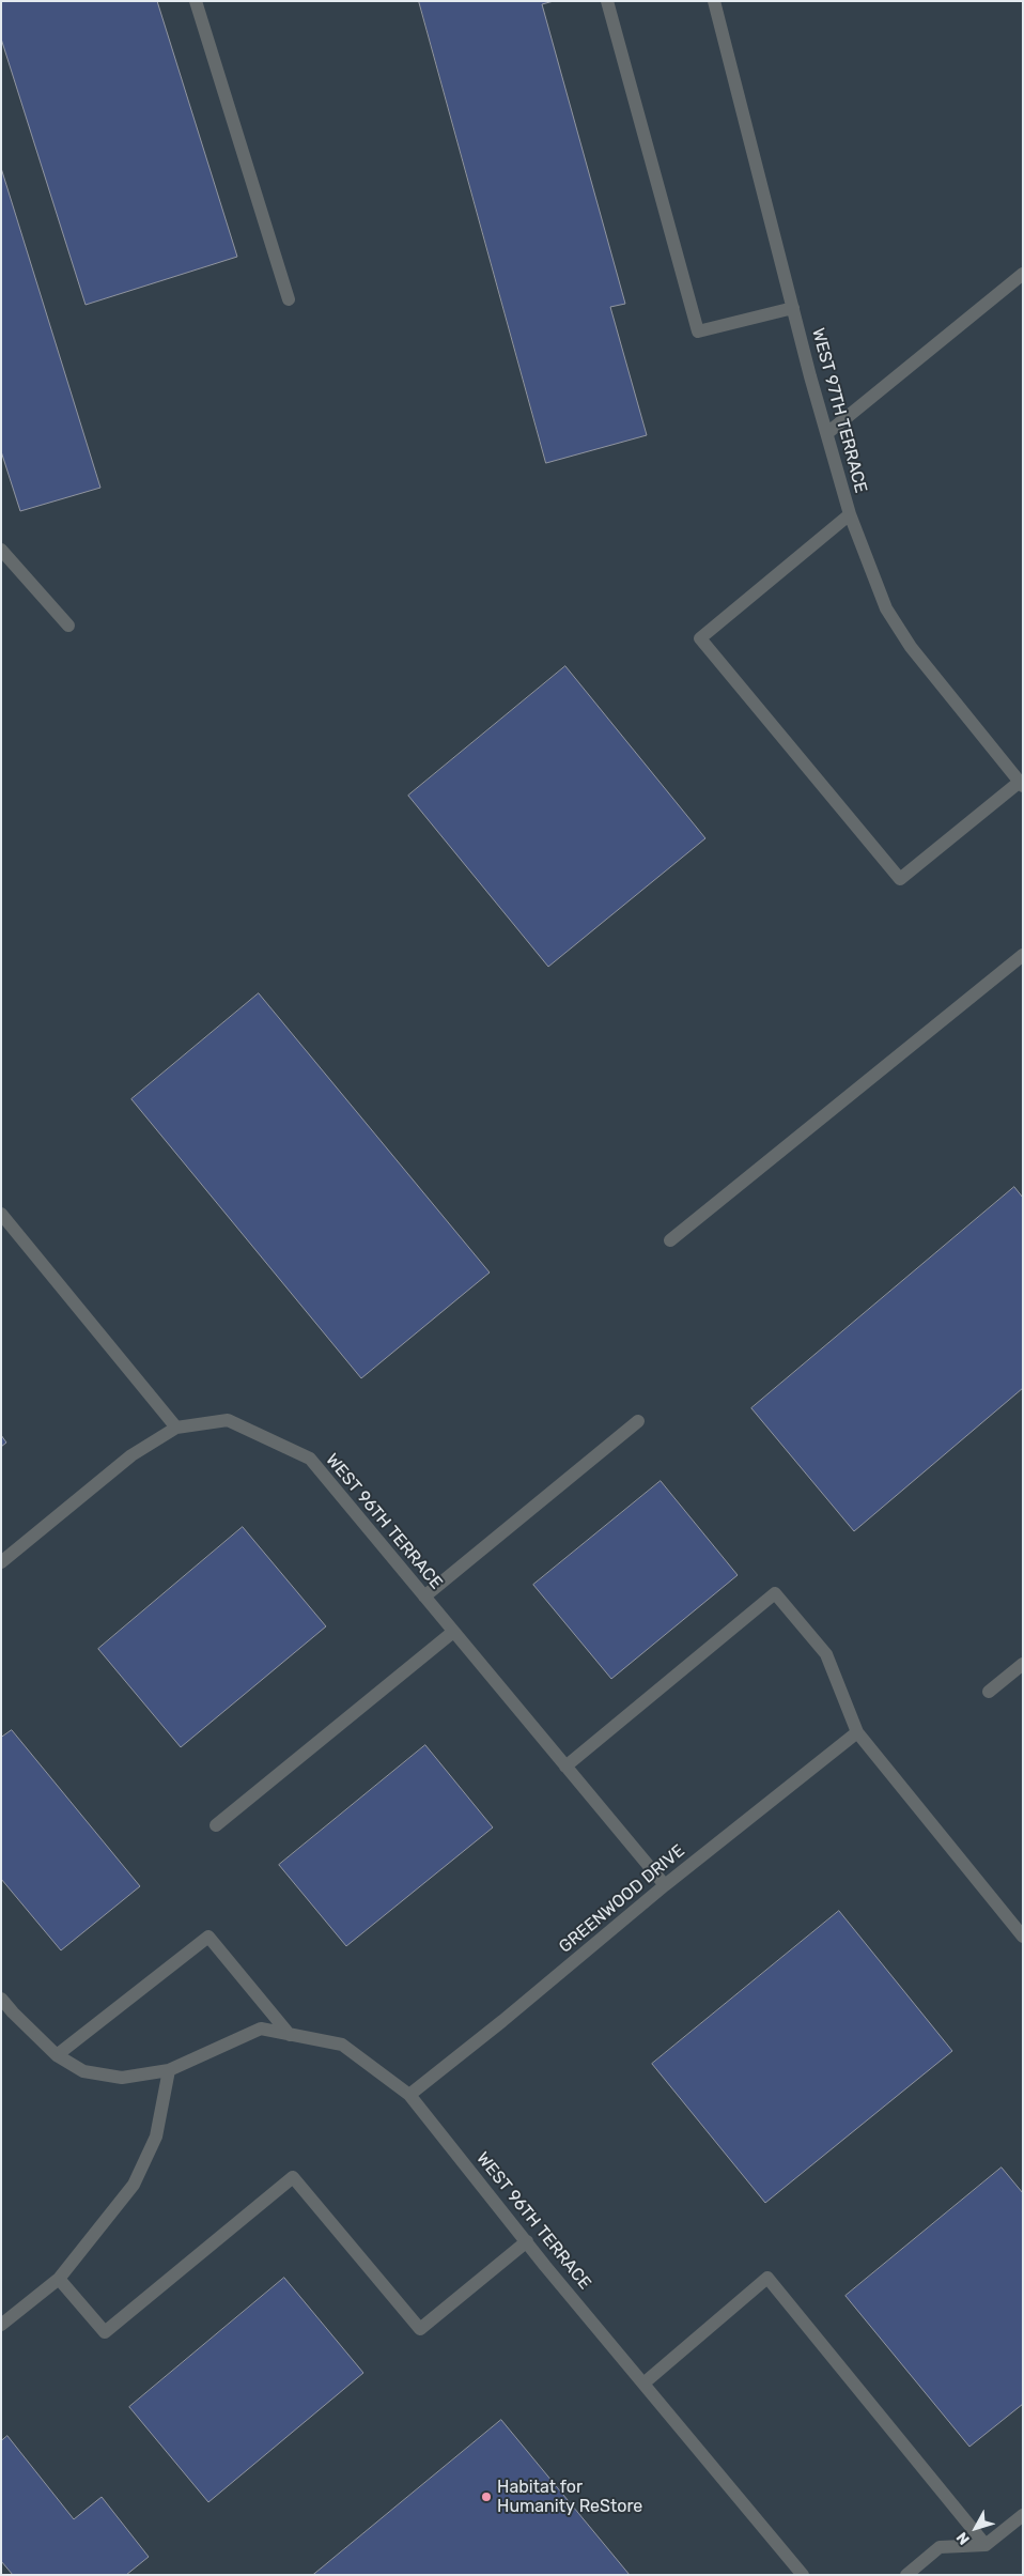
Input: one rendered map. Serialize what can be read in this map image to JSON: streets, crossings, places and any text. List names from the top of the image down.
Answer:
{
  "streets": {
    "street": ["WEST 97TH TERRACE", "WEST 96TH TERRACE", "GREENWOOD DRIVE"]
  },
  "crossings": [
    ["WEST 96TH TERRACE", "GREENWOOD DRIVE"]
  ],
  "places": ["Habitat for Humanity ReStore"],
  "north": "bottom left"
}
